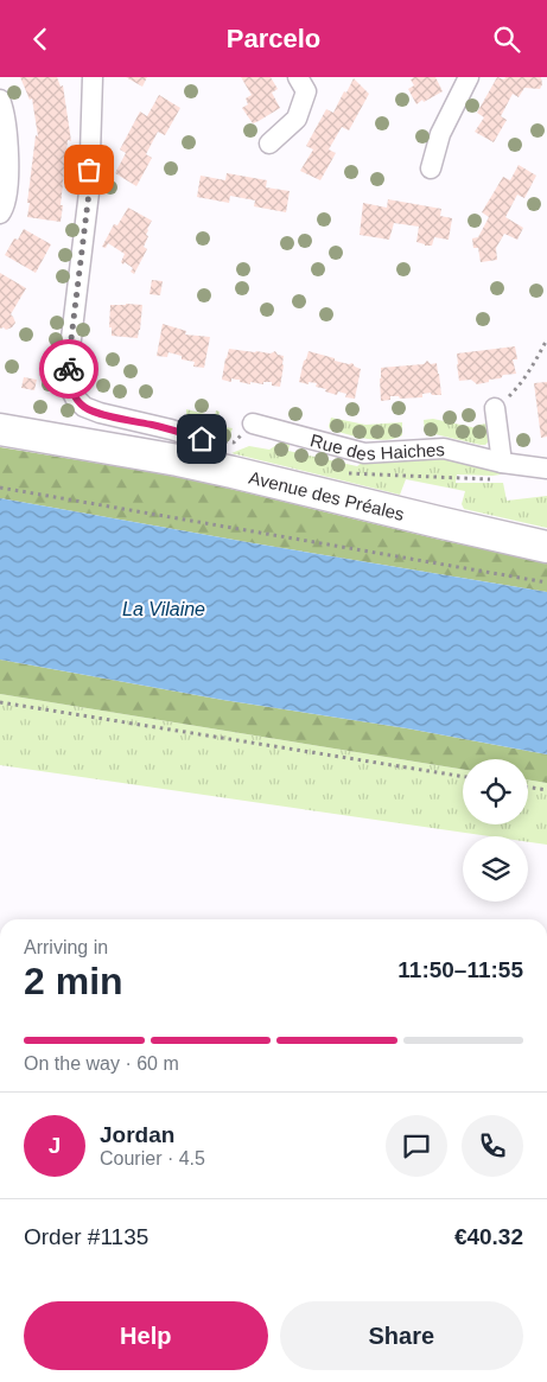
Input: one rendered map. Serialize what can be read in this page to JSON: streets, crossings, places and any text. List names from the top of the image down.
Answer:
{
  "streets": {
    "main road": ["Avenue des Préales"],
    "street": ["Rue des Haiches"]
  },
  "water": ["La Vilaine"],
  "page": {
    "header": "Parcelo",
    "heading": ["2 min", "Arriving in", "11:50–11:55"],
    "panel": [
      "Jordan",
      "Courier · 4.5",
      "Order #1135",
      "€40.32"
    ],
    "bar": "On the way · 60 m",
    "round": "J",
    "buttons": ["Help", "Share"]
  }
}
